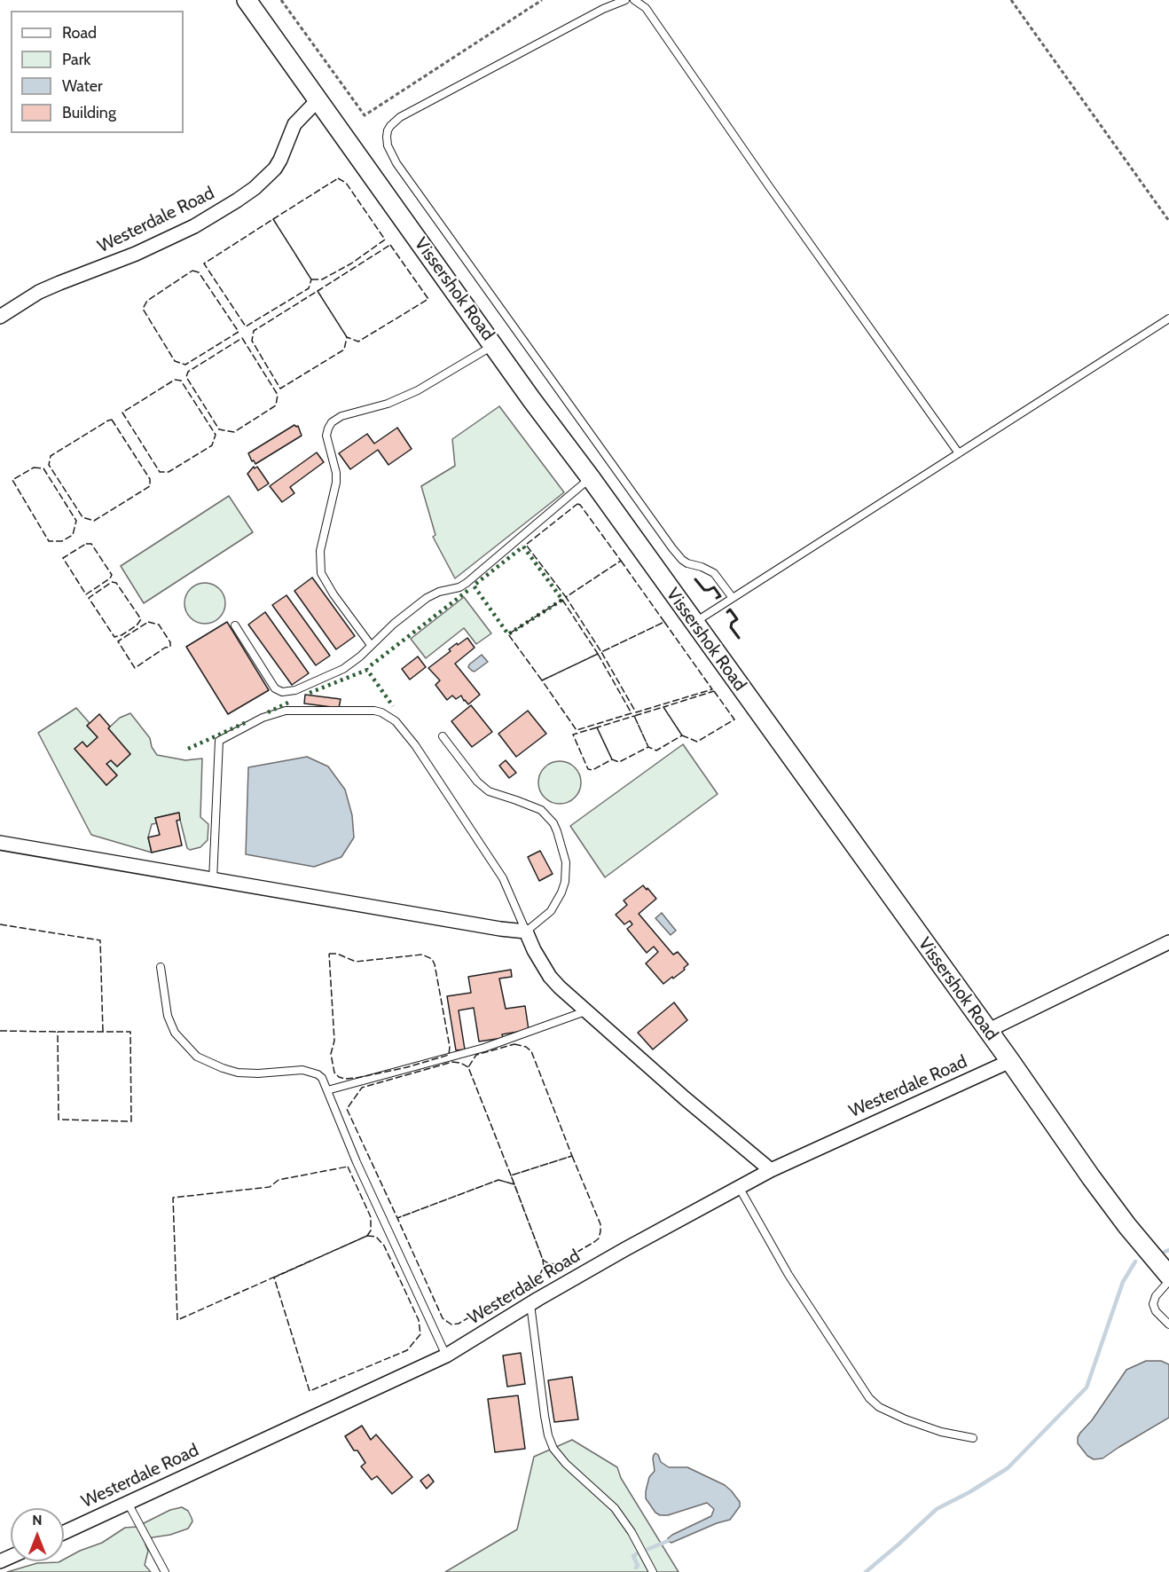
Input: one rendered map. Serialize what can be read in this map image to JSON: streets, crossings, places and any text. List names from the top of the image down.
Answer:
{
  "streets": {
    "main road": ["Vissershok Road"],
    "street": ["Westerdale Road"]
  },
  "crossings": [
    ["Westerdale Road", "Vissershok Road"]
  ],
  "legend": [
    "Road",
    "Park",
    "Water",
    "Building"
  ],
  "north": "top"
}
